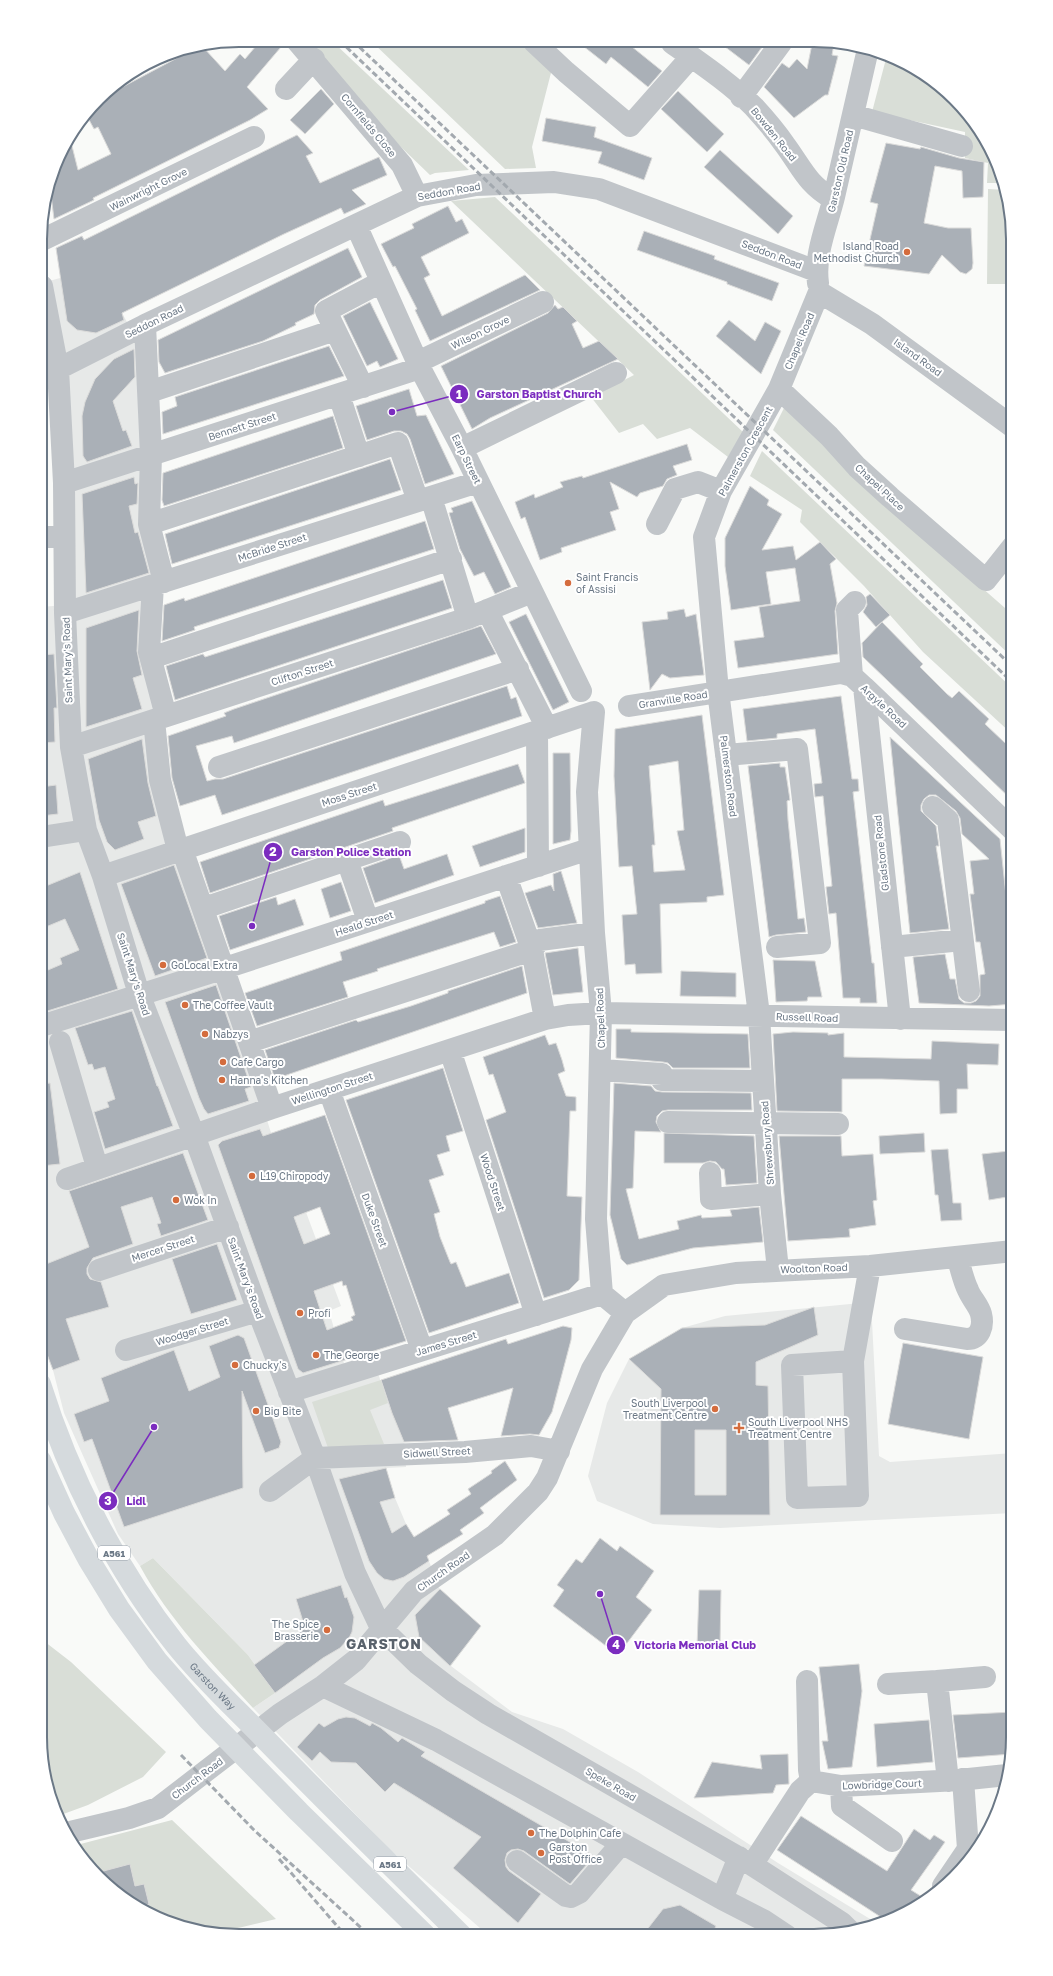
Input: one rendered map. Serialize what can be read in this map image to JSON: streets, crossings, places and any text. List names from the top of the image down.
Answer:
{
  "streets": {
    "highway": ["A561", "Garston Way"],
    "street": [
      "Cornfields Close",
      "Bowden Road",
      "Garston Old Road",
      "Wainwright Grove",
      "Seddon Road",
      "Wilson Grove",
      "Chapel Road",
      "Island Road",
      "Bennett Street",
      "Palmerston Crescent",
      "Earp Street",
      "Chapel Place",
      "McBride Street",
      "Saint Mary's Road",
      "Clifton Street",
      "Granville Road",
      "Argyle Road",
      "Palmerston Road",
      "Moss Street",
      "Gladstone Road",
      "Heald Street",
      "Russell Road",
      "Wellington Street",
      "Shrewsbury Road",
      "Wood Street",
      "Duke Street",
      "Mercer Street",
      "Woolton Road",
      "Woodger Street",
      "James Street",
      "Sidwell Street",
      "Church Road",
      "Speke Road",
      "Lowbridge Court"
    ]
  },
  "crossings": [
    ["Cornfields Close", "Seddon Road"],
    ["Bowden Road", "Garston Old Road"],
    ["Garston Old Road", "Seddon Road"],
    ["Garston Old Road", "Chapel Road"],
    ["Garston Old Road", "Island Road"],
    ["Seddon Road", "Earp Street"],
    ["Seddon Road", "Saint Mary's Road"],
    ["Wilson Grove", "Bennett Street"],
    ["Wilson Grove", "Earp Street"],
    ["Chapel Road", "Island Road"],
    ["Chapel Road", "Palmerston Crescent"],
    ["Chapel Road", "Chapel Place"],
    ["Chapel Road", "Moss Street"],
    ["Chapel Road", "Heald Street"],
    ["Chapel Road", "Russell Road"],
    ["Chapel Road", "Wellington Street"],
    ["Chapel Road", "James Street"],
    ["Bennett Street", "Earp Street"],
    ["Bennett Street", "Saint Mary's Road"],
    ["Palmerston Crescent", "Chapel Place"],
    ["Palmerston Crescent", "Palmerston Road"],
    ["Earp Street", "McBride Street"],
    ["Earp Street", "Clifton Street"],
    ["McBride Street", "Saint Mary's Road"],
    ["Saint Mary's Road", "Clifton Street"],
    ["Saint Mary's Road", "Moss Street"],
    ["Saint Mary's Road", "Heald Street"],
    ["Saint Mary's Road", "Wellington Street"],
    ["Saint Mary's Road", "Mercer Street"],
    ["Saint Mary's Road", "Woodger Street"],
    ["Saint Mary's Road", "James Street"],
    ["Saint Mary's Road", "Sidwell Street"],
    ["Saint Mary's Road", "Church Road"],
    ["Saint Mary's Road", "Speke Road"],
    ["Granville Road", "Argyle Road"],
    ["Granville Road", "Palmerston Road"],
    ["Argyle Road", "Palmerston Road"],
    ["Argyle Road", "Gladstone Road"],
    ["Palmerston Road", "Russell Road"],
    ["Palmerston Road", "Shrewsbury Road"],
    ["Gladstone Road", "Russell Road"],
    ["Russell Road", "Wellington Street"],
    ["Russell Road", "Shrewsbury Road"],
    ["Wellington Street", "Wood Street"],
    ["Wellington Street", "Duke Street"],
    ["Shrewsbury Road", "Woolton Road"],
    ["Wood Street", "James Street"],
    ["Duke Street", "James Street"],
    ["Woolton Road", "Church Road"],
    ["Sidwell Street", "Church Road"],
    ["Church Road", "Speke Road"]
  ],
  "districts": ["GARSTON"],
  "places": {
    "other": [
      "Island Road Methodist Church",
      "Garston Baptist Church",
      "Saint Francis of Assisi",
      "Garston Police Station",
      "GoLocal Extra",
      "The Coffee Vault",
      "Nabzys",
      "Cafe Cargo",
      "Hanna's Kitchen",
      "L19 Chiropody",
      "Wok In",
      "Profi",
      "The George",
      "Chucky's",
      "South Liverpool Treatment Centre",
      "Big Bite",
      "Lidl",
      "Victoria Memorial Club",
      "The Spice Brasserie",
      "The Dolphin Cafe",
      "Garston Post Office"
    ],
    "health": ["South Liverpool NHS Treatment Centre"]
  }
}
